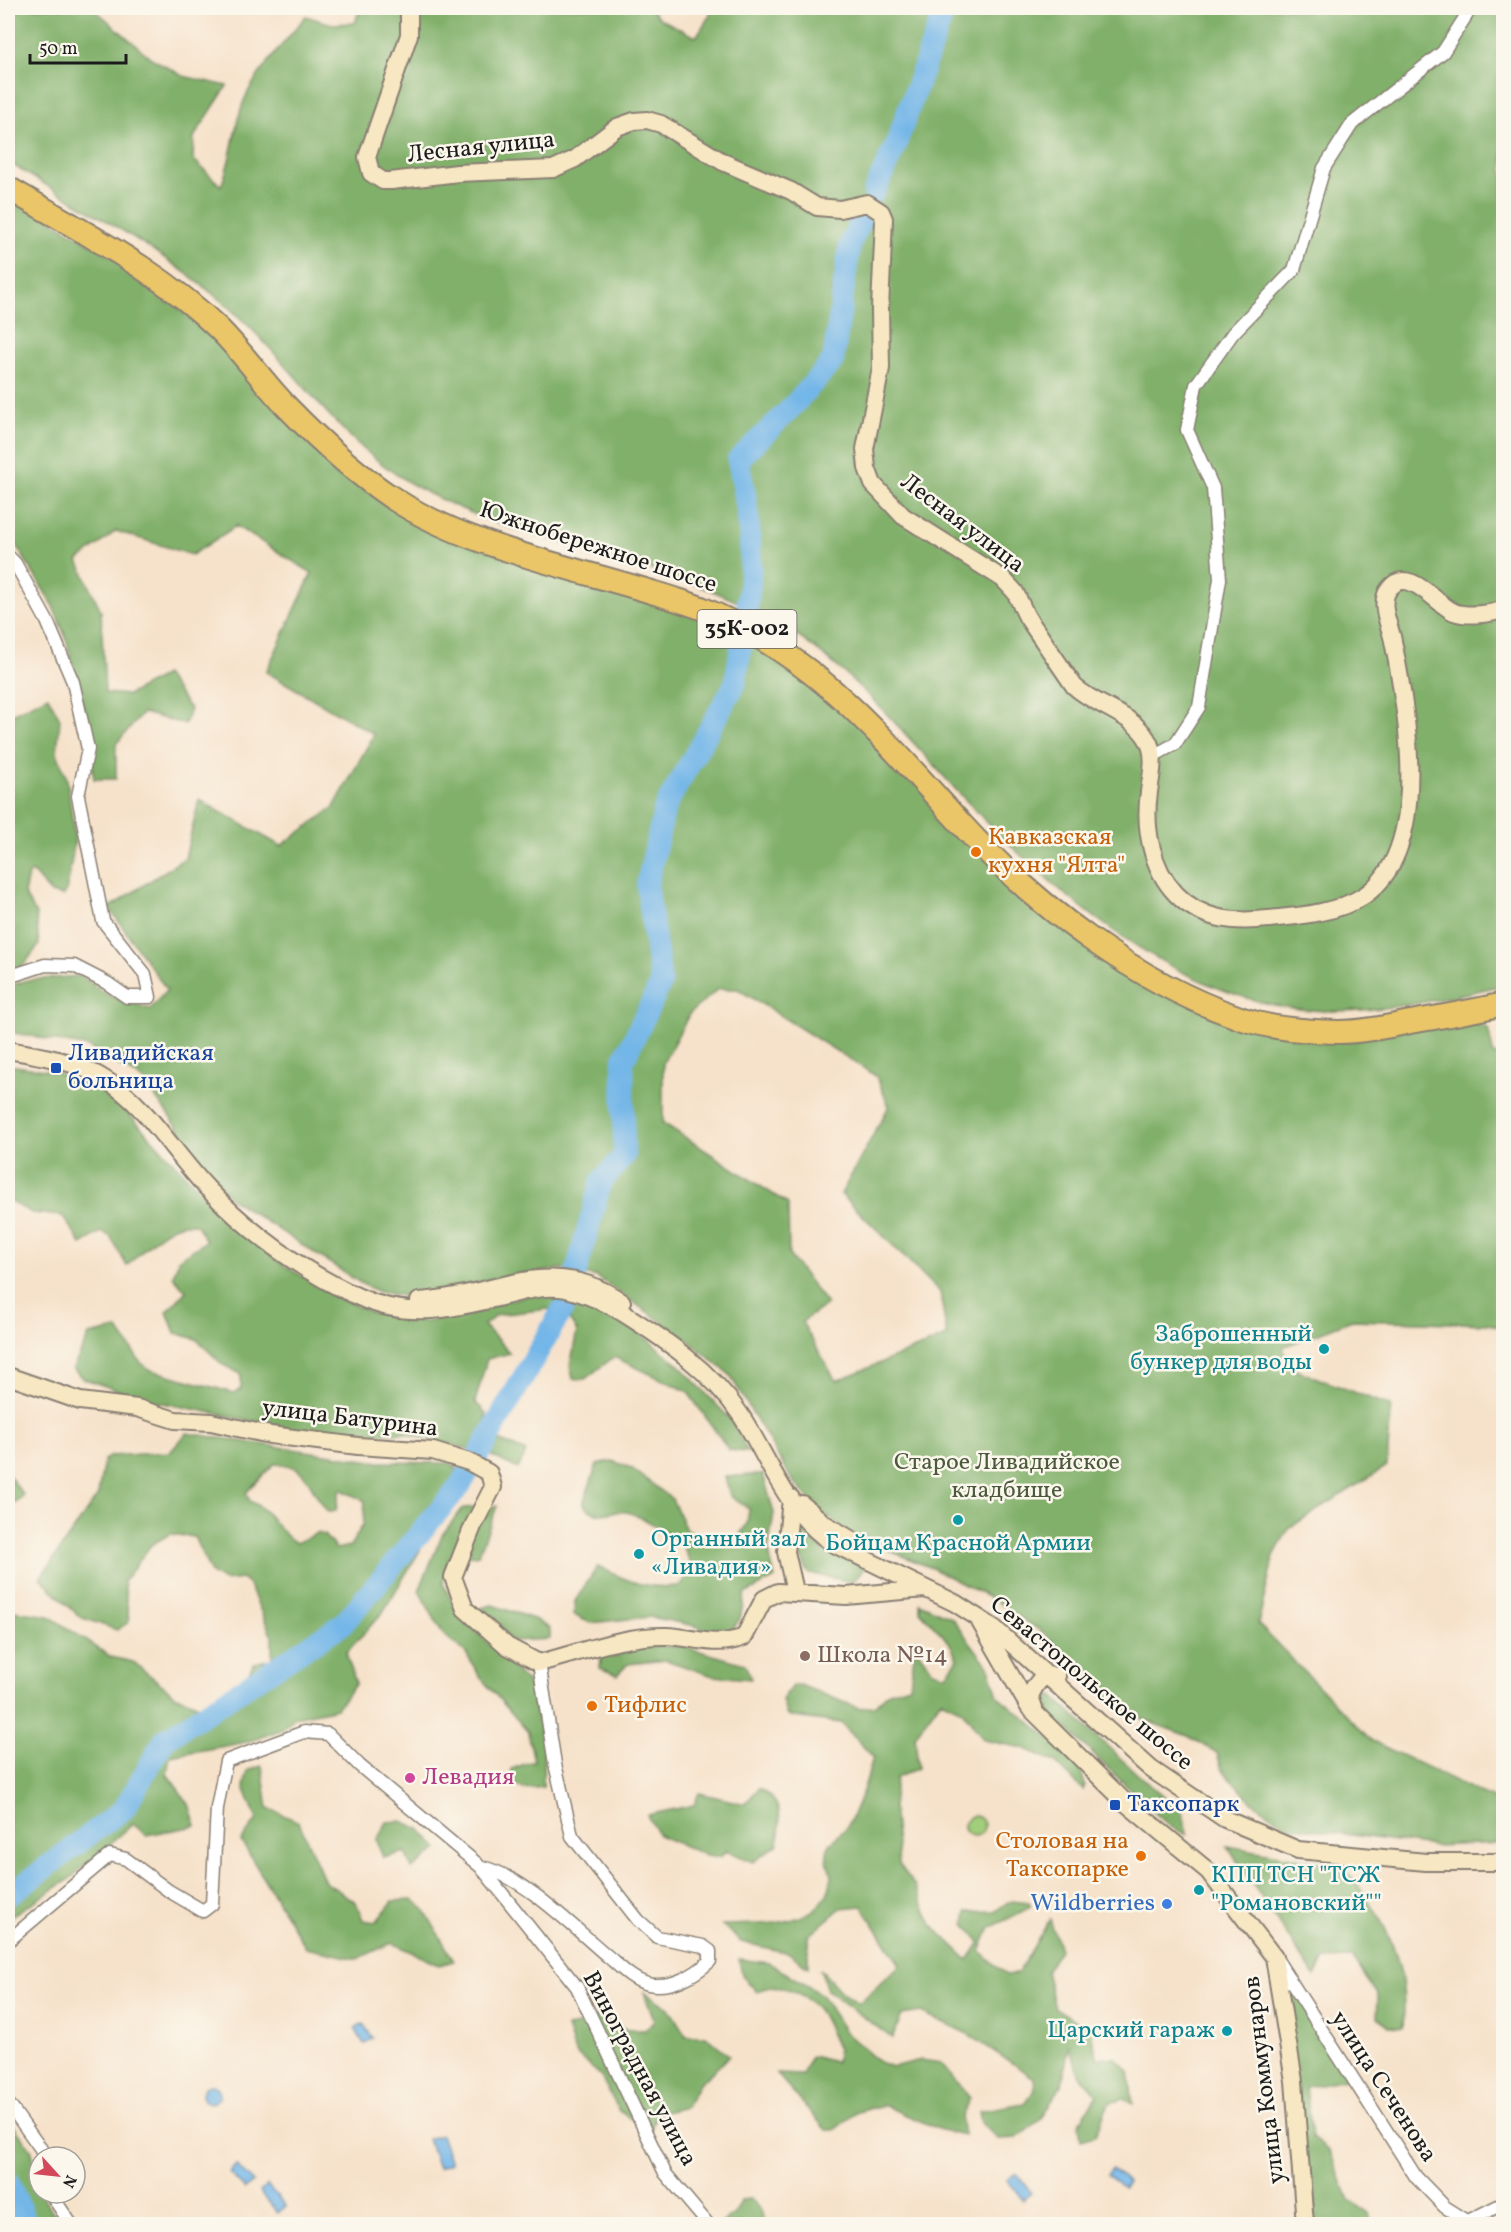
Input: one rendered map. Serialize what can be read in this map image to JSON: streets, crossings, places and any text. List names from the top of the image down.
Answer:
{
  "streets": {
    "highway": ["Южнобережное шоссе", "35К-002"],
    "main road": [
      "Лесная улица",
      "улица Батурина",
      "Севастопольское шоссе",
      "улица Коммунаров"
    ],
    "street": ["Виноградная улица", "улица Сеченова"]
  },
  "crossings": [
    ["Севастопольское шоссе", "улица Коммунаров"],
    ["улица Коммунаров", "улица Сеченова"]
  ],
  "parks": ["Старое Ливадийское кладбище"],
  "places": {
    "other": [
      "Кавказская кухня \"Ялта\"",
      "Заброшенный бункер для воды",
      "Бойцам Красной Армии",
      "Органный зал «Ливадия»",
      "Школа №14",
      "Тифлис",
      "Левадия",
      "Столовая на Таксопарке",
      "КПП ТСН \"ТСЖ \"Романовский\"\"",
      "Wildberries",
      "Царский гараж"
    ],
    "transit": ["Ливадийская больница", "Таксопарк"]
  },
  "scale_bar": "50 m",
  "north": "bottom right"
}
